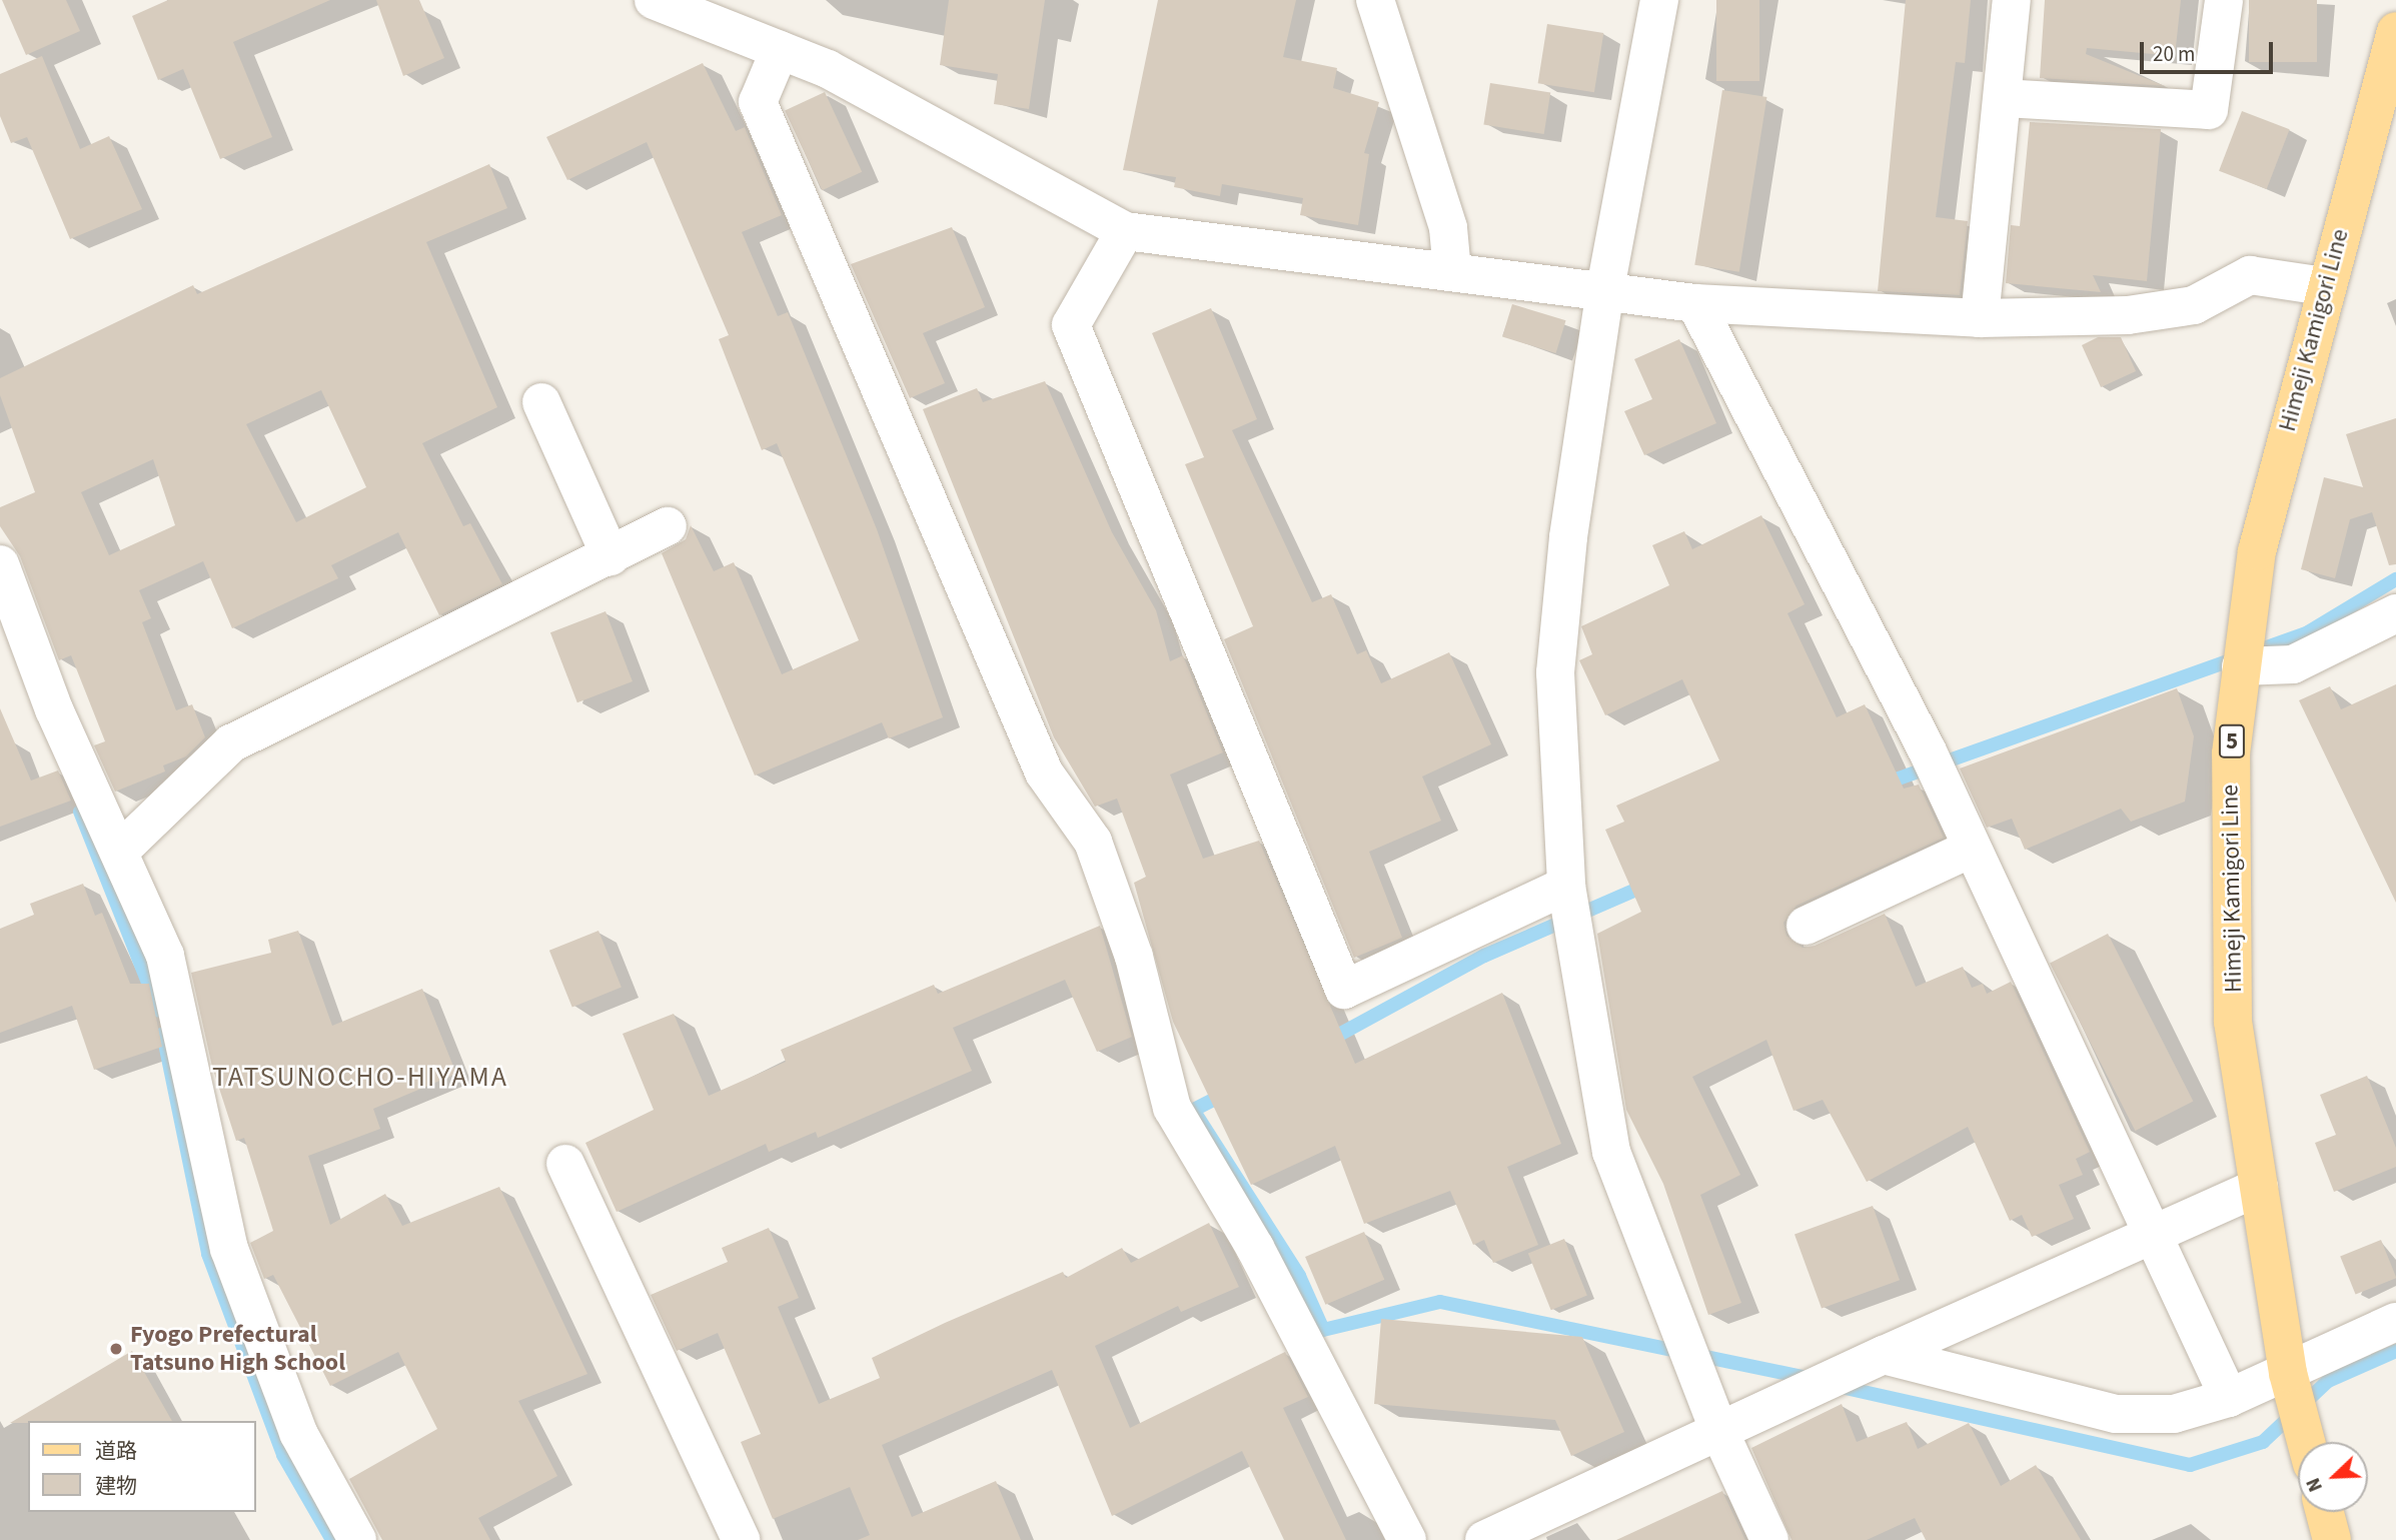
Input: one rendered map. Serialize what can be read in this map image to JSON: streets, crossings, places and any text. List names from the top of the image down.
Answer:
{
  "streets": {
    "main road": ["Himeji Kamigori Line", "5"]
  },
  "districts": ["TATSUNOCHO-HIYAMA"],
  "places": ["Fyogo Prefectural Tatsuno High School"],
  "legend": ["道路", "建物"],
  "scale_bar": "20 m",
  "north": "bottom left"
}
